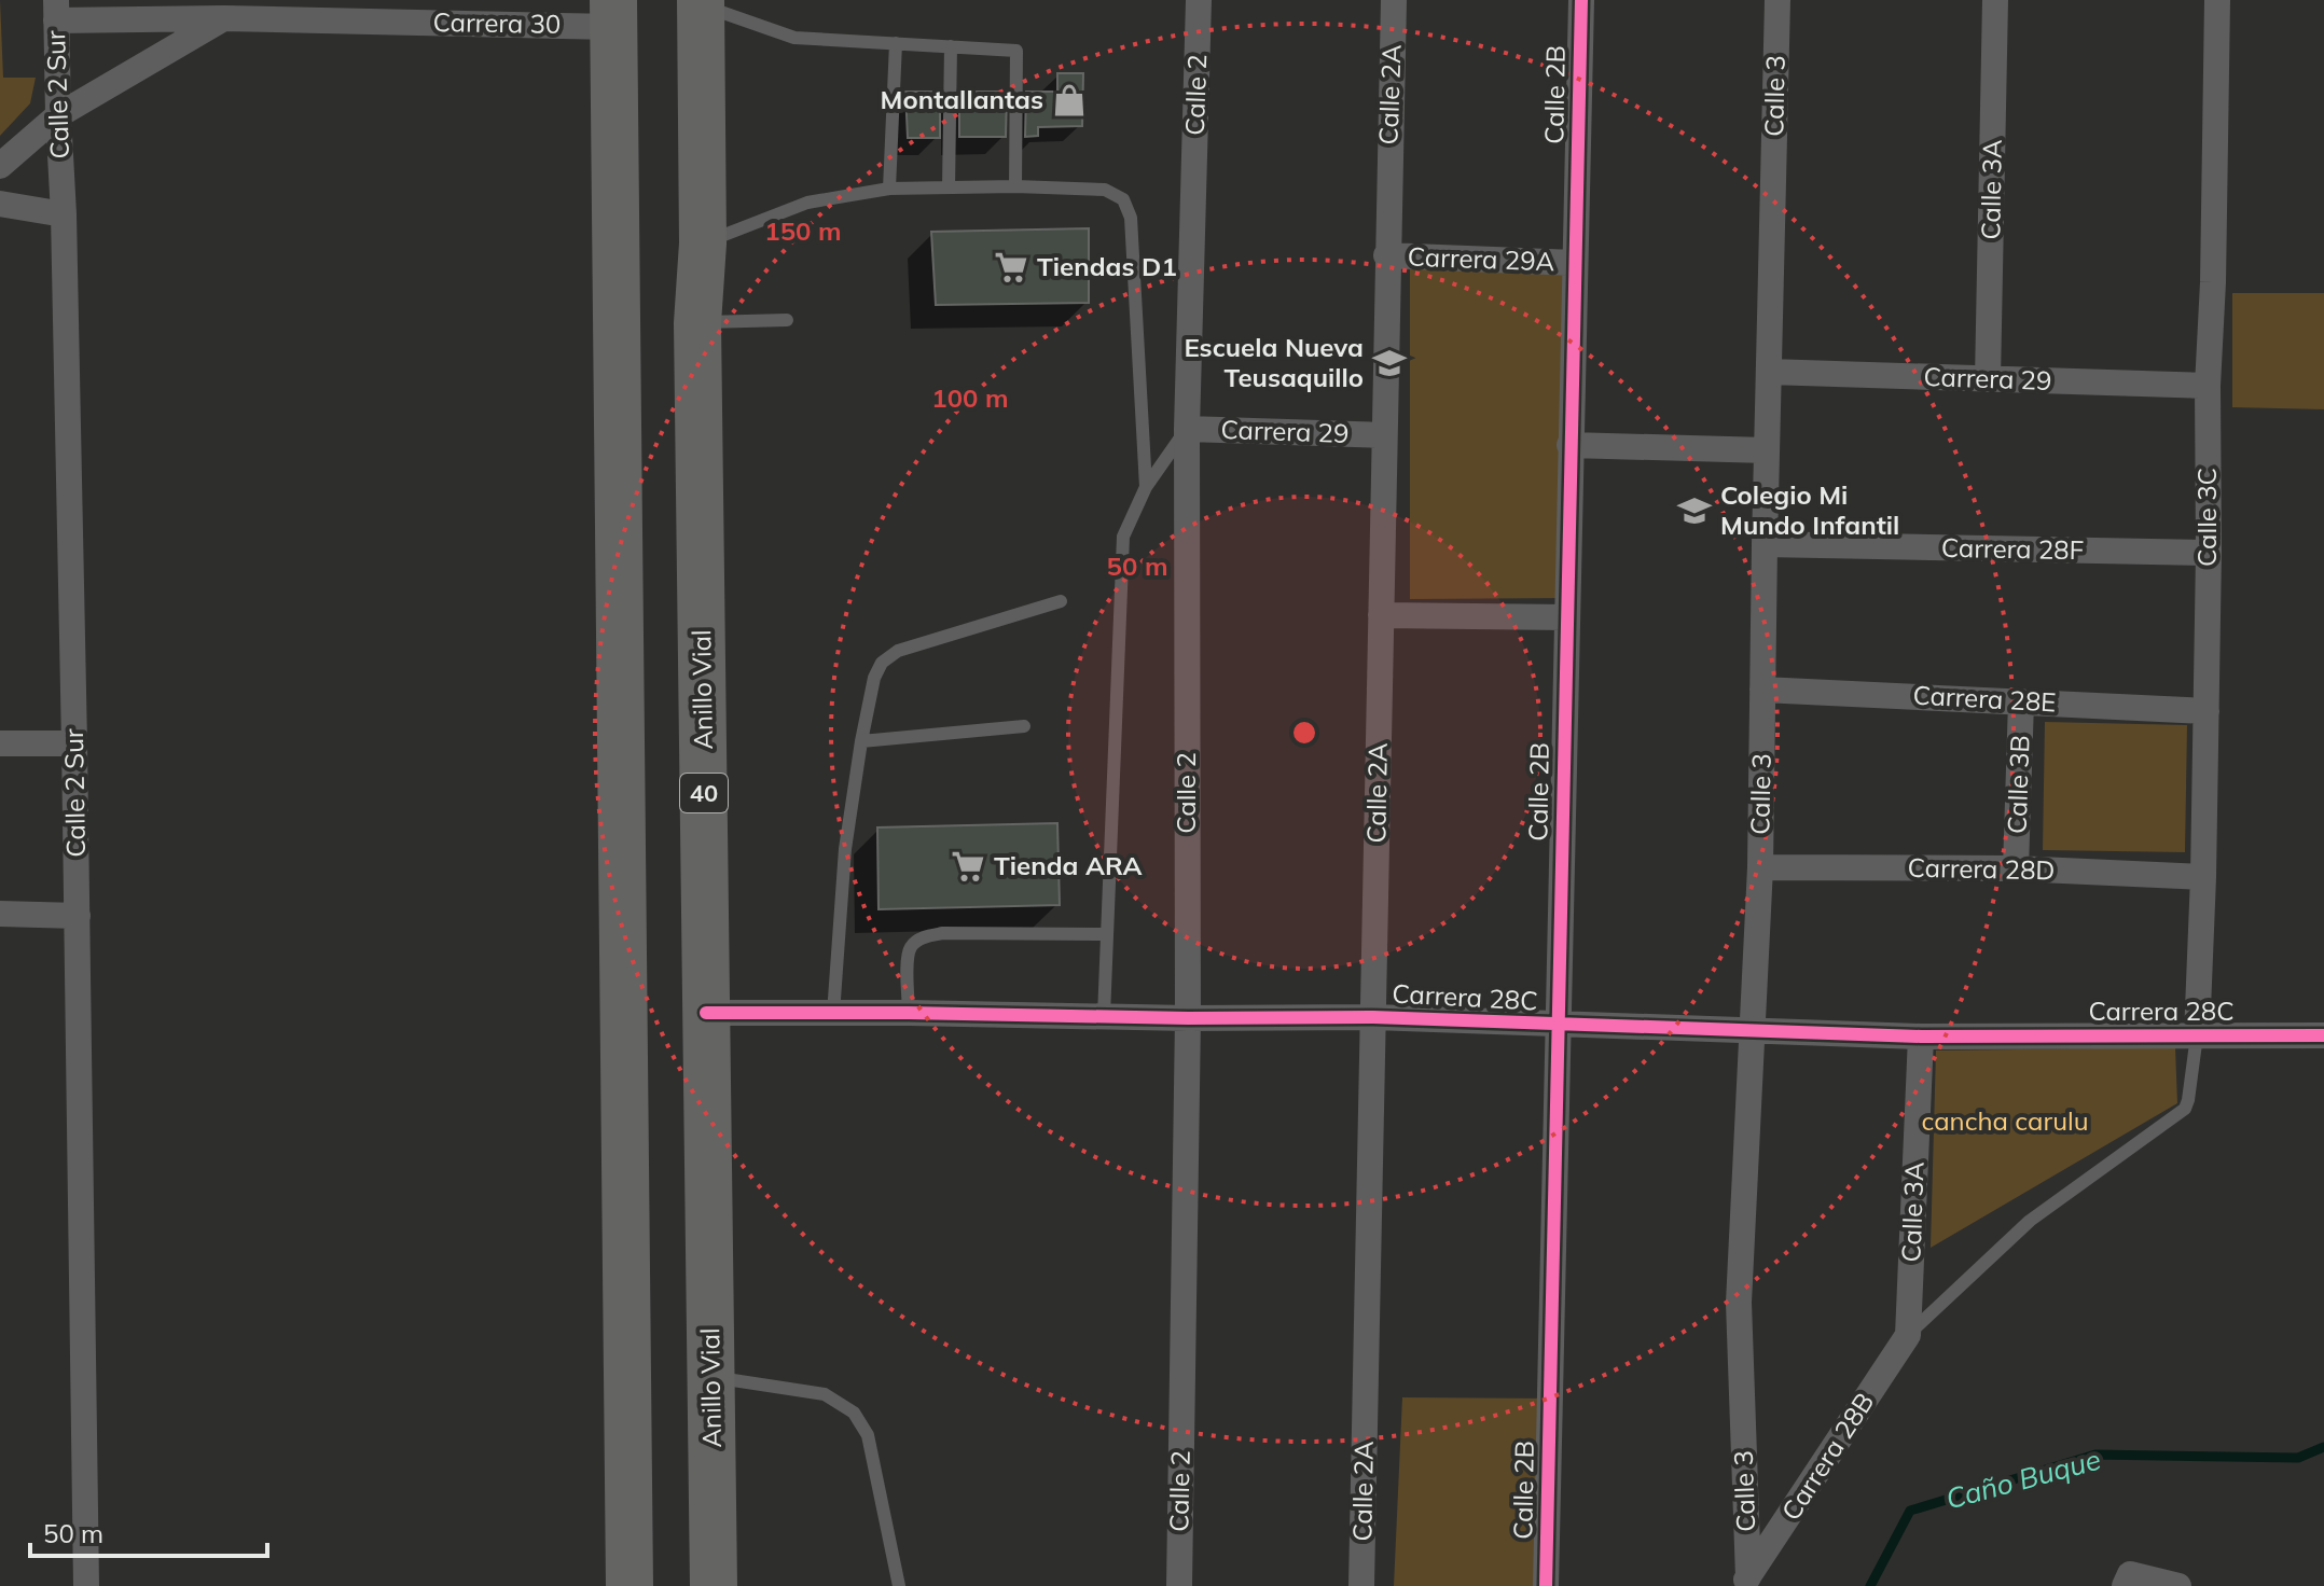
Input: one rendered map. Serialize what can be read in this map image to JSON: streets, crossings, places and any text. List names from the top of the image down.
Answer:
{
  "streets": {
    "highway": ["Anillo Vial", "40"],
    "street": [
      "Carrera 30",
      "Calle 2 Sur",
      "Calle 2",
      "Calle 2A",
      "Calle 2B",
      "Calle 3",
      "Calle 3A",
      "Carrera 29A",
      "Carrera 29",
      "Calle 3C",
      "Carrera 28F",
      "Carrera 28E",
      "Calle 3B",
      "Carrera 28D",
      "Carrera 28C",
      "Carrera 28B"
    ]
  },
  "crossings": [
    ["Carrera 30", "Calle 2 Sur"],
    ["Calle 2", "Carrera 29"],
    ["Calle 2", "Carrera 28C"],
    ["Calle 2A", "Carrera 29A"],
    ["Calle 2A", "Carrera 29"],
    ["Calle 2A", "Carrera 28C"],
    ["Calle 2B", "Carrera 29A"],
    ["Calle 2B", "Carrera 28C"],
    ["Calle 3", "Carrera 29"],
    ["Calle 3", "Carrera 28F"],
    ["Calle 3", "Carrera 28E"],
    ["Calle 3", "Carrera 28D"],
    ["Calle 3", "Carrera 28C"],
    ["Calle 3", "Carrera 28B"],
    ["Calle 3A", "Carrera 29"],
    ["Calle 3A", "Carrera 28C"],
    ["Calle 3A", "Carrera 28B"],
    ["Carrera 29", "Calle 3C"],
    ["Calle 3C", "Carrera 28F"],
    ["Calle 3C", "Carrera 28E"],
    ["Calle 3C", "Carrera 28D"],
    ["Calle 3C", "Carrera 28C"],
    ["Anillo Vial", "Carrera 28C"],
    ["Carrera 28E", "Calle 3B"],
    ["Calle 3B", "Carrera 28D"]
  ],
  "water": ["Caño Buque"],
  "parks": ["cancha carulu"],
  "places": {
    "shop": ["Montallantas"],
    "supermarket": ["Tiendas D1", "Tienda ARA"],
    "school or university": ["Escuela Nueva Teusaquillo", "Colegio Mi Mundo Infantil"]
  },
  "scale_bar": "50 m",
  "rings": ["150 m", "100 m", "50 m"]
}
